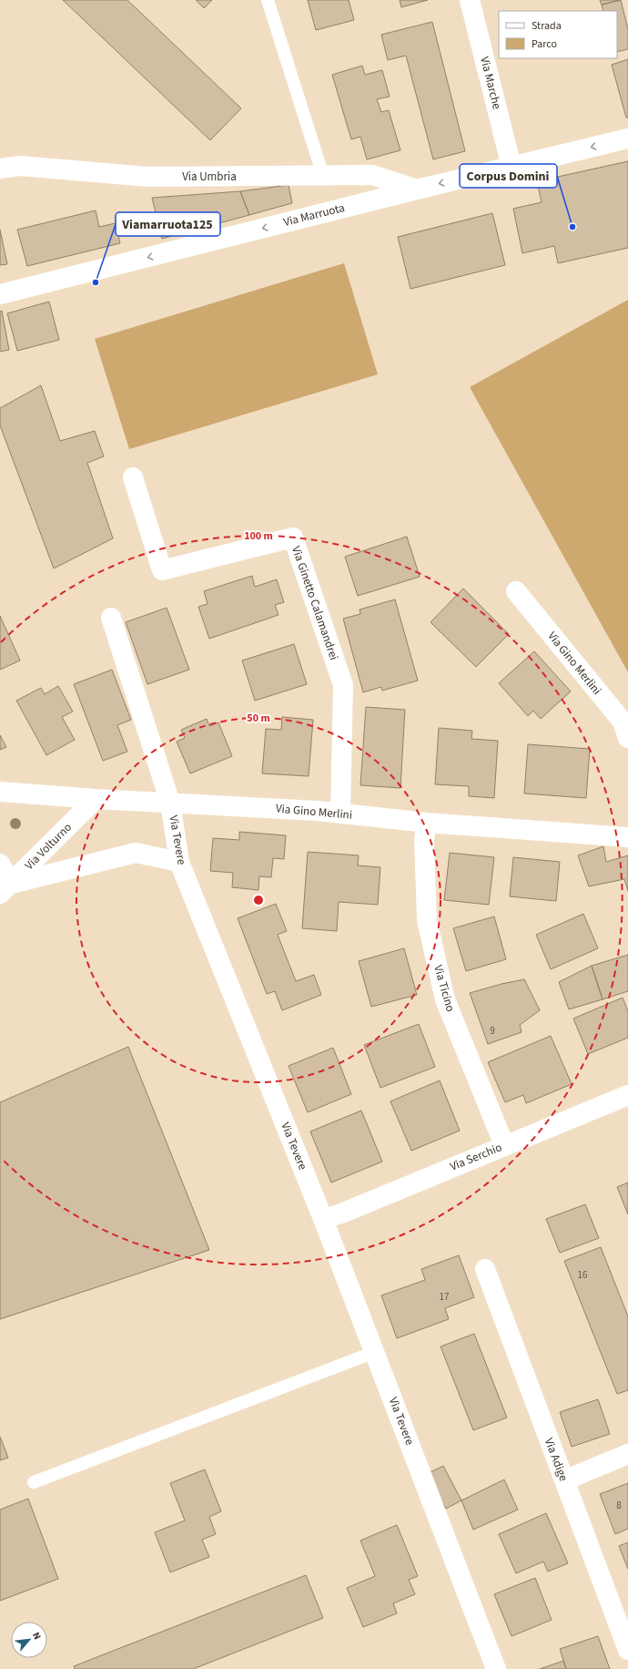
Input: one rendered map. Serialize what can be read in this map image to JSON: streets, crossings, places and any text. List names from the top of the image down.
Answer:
{
  "streets": {
    "street": [
      "Via Marche",
      "Via Umbria",
      "Via Marruota",
      "Via Ginetto Calamandrei",
      "Via Gino Merlini",
      "Via Tevere",
      "Via Volturno",
      "Via Ticino",
      "Via Serchio",
      "Via Adige"
    ]
  },
  "crossings": [
    ["Via Marche", "Via Marruota"],
    ["Via Umbria", "Via Marruota"],
    ["Via Ginetto Calamandrei", "Via Gino Merlini"],
    ["Via Gino Merlini", "Via Tevere"],
    ["Via Gino Merlini", "Via Volturno"],
    ["Via Gino Merlini", "Via Ticino"],
    ["Via Tevere", "Via Serchio"],
    ["Via Ticino", "Via Serchio"]
  ],
  "one_way": ["Via Marruota"],
  "places": ["Corpus Domini", "Viamarruota125"],
  "house_numbers": [
    "9",
    "16",
    "17",
    "8"
  ],
  "legend": ["Strada", "Parco"],
  "north": "top right",
  "rings": ["100 m", "50 m"]
}
